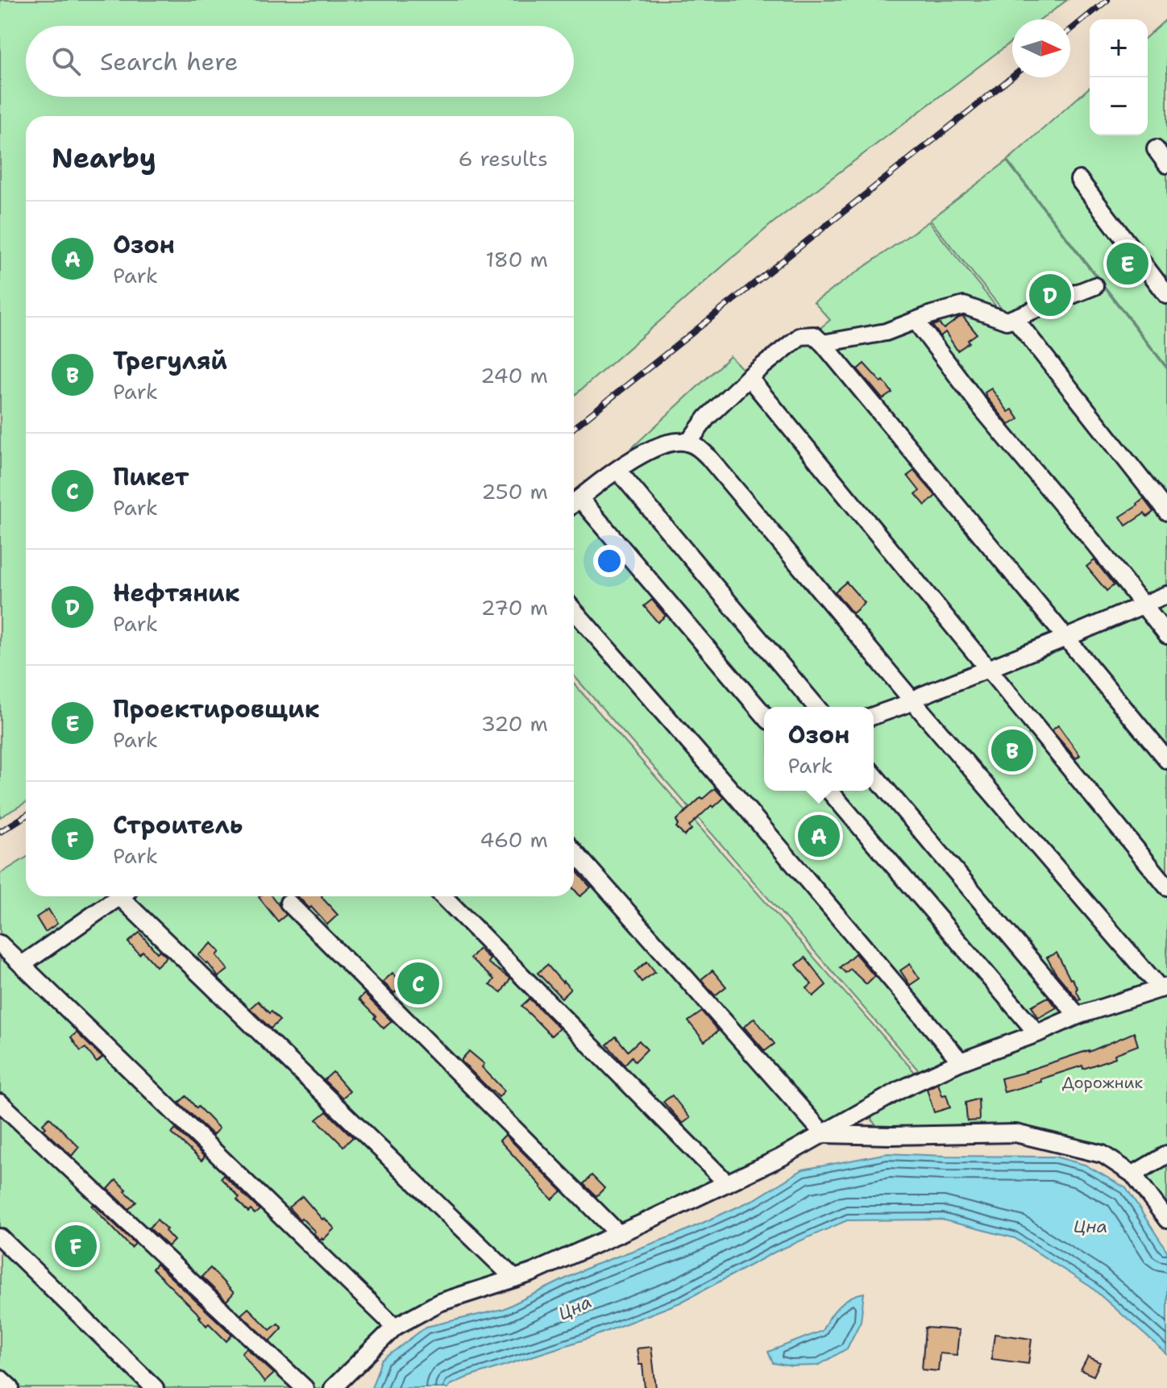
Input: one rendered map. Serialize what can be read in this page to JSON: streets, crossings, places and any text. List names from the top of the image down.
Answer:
{
  "water": ["Цна"],
  "parks": ["Дорожник"],
  "north": "right",
  "page": {
    "map_buttons": ["+", "−"],
    "search": "Search here",
    "heading": ["Nearby", "6 results"],
    "list": [
      {
        "mark": "A",
        "name": "Озон",
        "note": "Park",
        "value": "180 m"
      },
      {
        "mark": "B",
        "name": "Трегуляй",
        "note": "Park",
        "value": "240 m"
      },
      {
        "mark": "C",
        "name": "Пикет",
        "note": "Park",
        "value": "250 m"
      },
      {
        "mark": "D",
        "name": "Нефтяник",
        "note": "Park",
        "value": "270 m"
      },
      {
        "mark": "E",
        "name": "Проектировщик",
        "note": "Park",
        "value": "320 m"
      },
      {
        "mark": "F",
        "name": "Строитель",
        "note": "Park",
        "value": "460 m"
      }
    ],
    "pins": [
      "E",
      "D",
      "B",
      "A",
      "C",
      "F"
    ],
    "popup": ["Озон", "Park"]
  }
}
